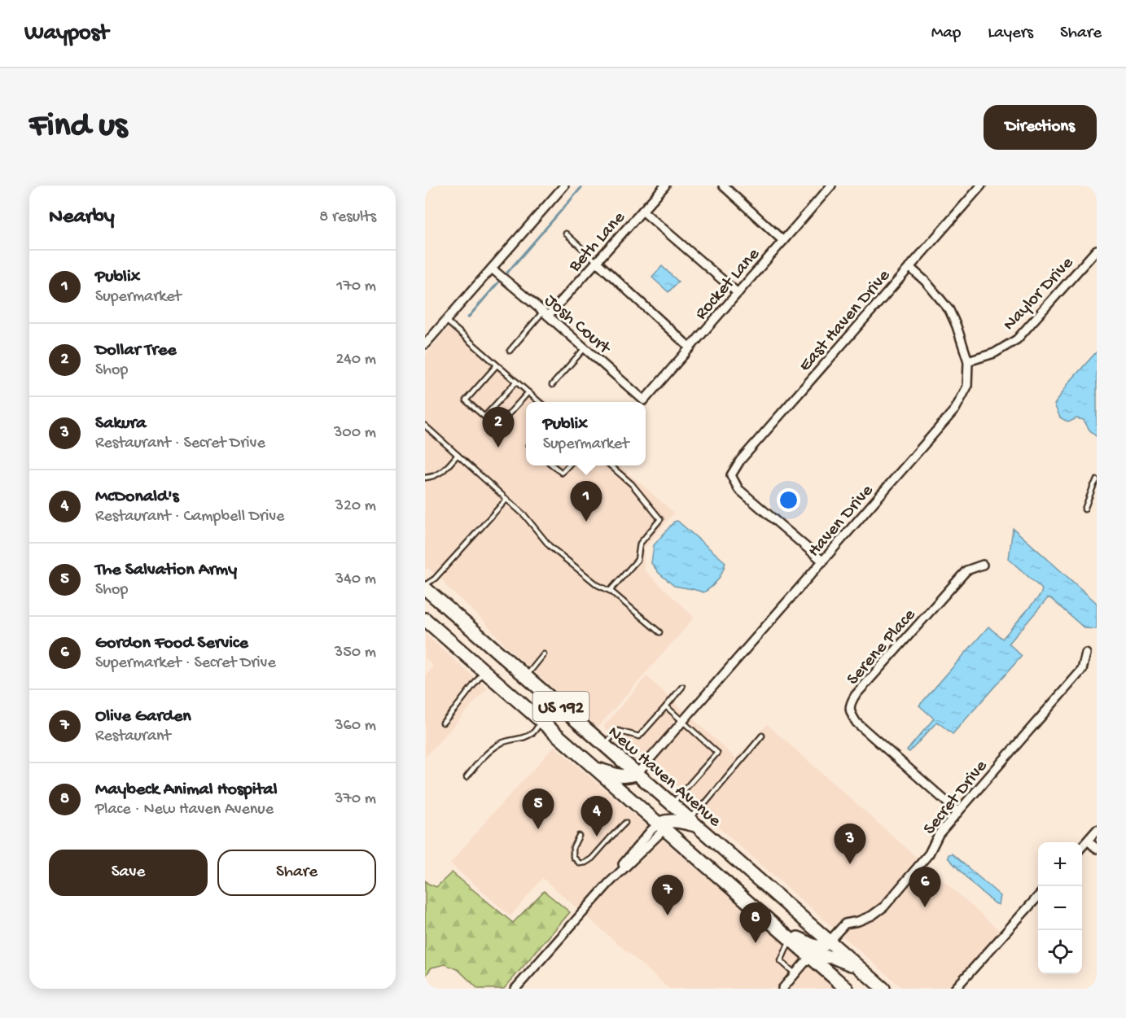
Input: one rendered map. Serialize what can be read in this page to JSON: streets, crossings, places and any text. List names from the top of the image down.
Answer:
{
  "streets": {
    "main road": ["US 192", "New Haven Avenue"],
    "street": [
      "Beth Lane",
      "Rocket Lane",
      "Naylor Drive",
      "East Haven Drive",
      "Josh Court",
      "Haven Drive",
      "Serene Place",
      "Secret Drive"
    ]
  },
  "crossings": [
    ["Beth Lane", "Josh Court"],
    ["Rocket Lane", "Josh Court"],
    ["Naylor Drive", "Haven Drive"],
    ["East Haven Drive", "Haven Drive"],
    ["Haven Drive", "New Haven Avenue"],
    ["Serene Place", "Secret Drive"],
    ["New Haven Avenue", "Secret Drive"]
  ],
  "page": {
    "header": "Waypost",
    "nav": ["Map", "Layers", "Share"],
    "buttons": [
      "Directions",
      ["Save", "Share"]
    ],
    "title": "Find us",
    "heading": ["Nearby", "8 results"],
    "list": [
      {
        "mark": "1",
        "name": "Publix",
        "note": "Supermarket",
        "value": "170 m"
      },
      {
        "mark": "2",
        "name": "Dollar Tree",
        "note": "Shop",
        "value": "240 m"
      },
      {
        "mark": "3",
        "name": "Sakura",
        "note": "Restaurant · Secret Drive",
        "value": "300 m"
      },
      {
        "mark": "4",
        "name": "McDonald's",
        "note": "Restaurant · Campbell Drive",
        "value": "320 m"
      },
      {
        "mark": "5",
        "name": "The Salvation Army",
        "note": "Shop",
        "value": "340 m"
      },
      {
        "mark": "6",
        "name": "Gordon Food Service",
        "note": "Supermarket · Secret Drive",
        "value": "350 m"
      },
      {
        "mark": "7",
        "name": "Olive Garden",
        "note": "Restaurant",
        "value": "360 m"
      },
      {
        "mark": "8",
        "name": "Maybeck Animal Hospital",
        "note": "Place · New Haven Avenue",
        "value": "370 m"
      }
    ],
    "popup": ["Publix", "Supermarket"],
    "pins": [
      "2",
      "1",
      "5",
      "4",
      "3",
      "6",
      "7",
      "8"
    ],
    "map_buttons": ["+", "−"]
  }
}
